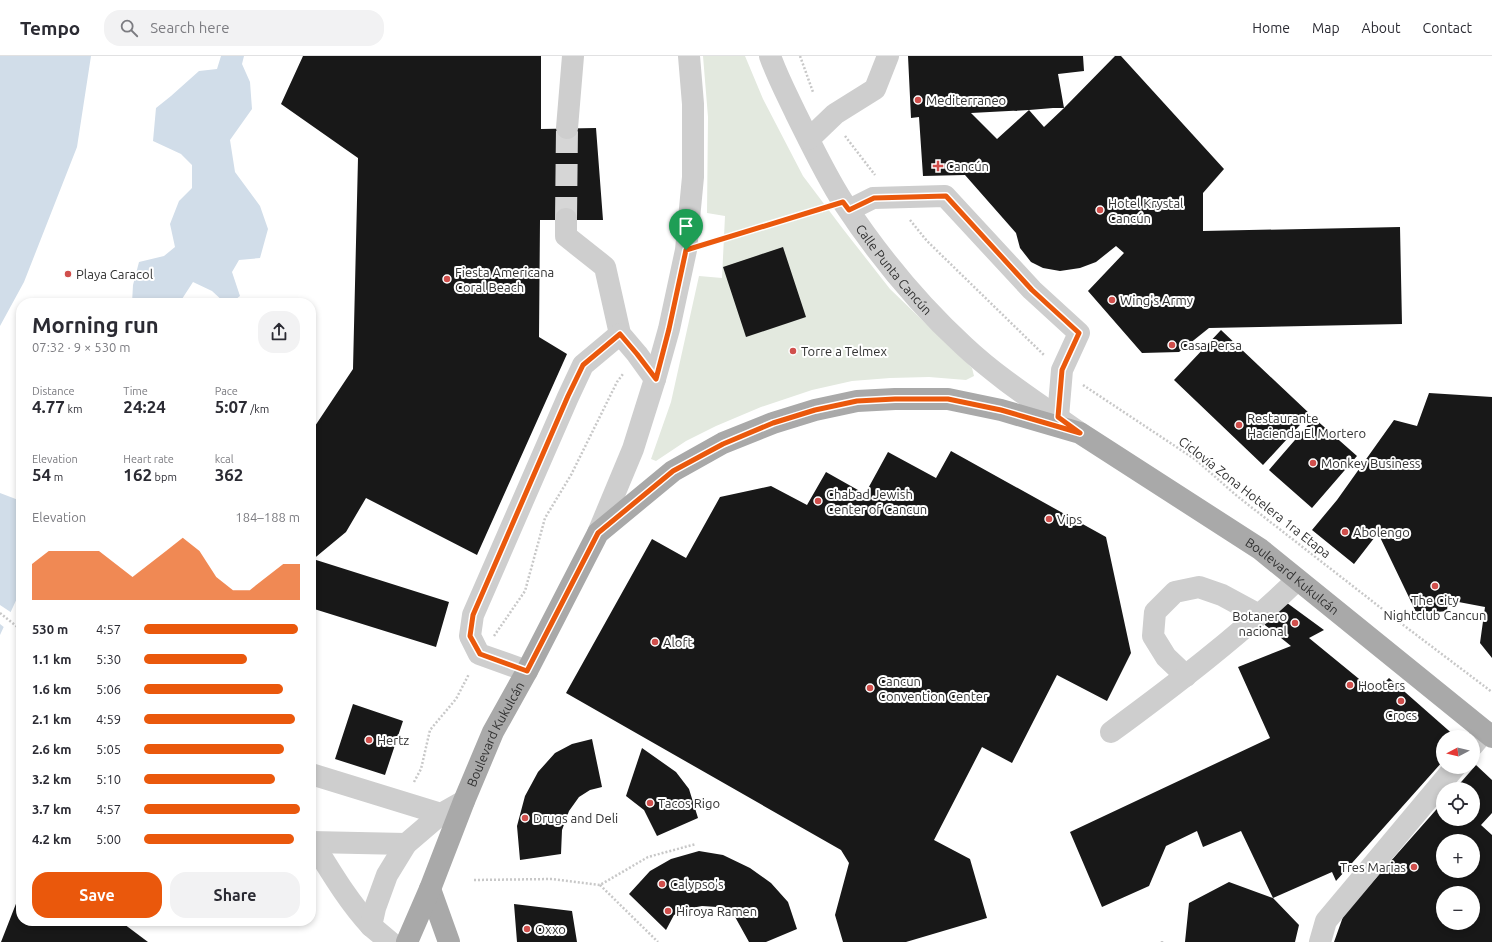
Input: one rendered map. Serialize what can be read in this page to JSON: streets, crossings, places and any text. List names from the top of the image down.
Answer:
{
  "streets": {
    "main road": ["Boulevard Kukulcán"],
    "street": ["Calle Punta Cancún"],
    "path": ["Ciclovía Zona Hotelera 1ra Etapa"]
  },
  "crossings": [
    ["Calle Punta Cancún", "Boulevard Kukulcán"]
  ],
  "places": {
    "other": [
      "Mediterraneo",
      "Hotel Krystal Cancún",
      "Playa Caracol",
      "Fiesta Americana Coral Beach",
      "Wing's Army",
      "Casa Persa",
      "Torre a Telmex",
      "Restaurante Hacienda El Mortero",
      "Monkey Business",
      "Chabad Jewish Center of Cancun",
      "Vips",
      "Abolengo",
      "The City Nightclub Cancun",
      "Botanero nacional",
      "Aloft",
      "Hooters",
      "Cancun Convention Center",
      "Crocs",
      "Hertz",
      "Tacos Rigo",
      "Drugs and Deli",
      "Tres Marias",
      "Calypso's",
      "Hiroya Ramen",
      "Oxxo"
    ],
    "health": ["Cancún"]
  },
  "north": "left",
  "page": {
    "header": "Tempo",
    "search": "Search here",
    "nav": [
      "Home",
      "Map",
      "About",
      "Contact"
    ],
    "heading": ["Morning run", "07:32 · 9 × 530 m"],
    "stats": [
      ["Distance", "4.77 km"],
      ["Time", "24:24"],
      ["Pace", "5:07 /km"],
      ["Elevation", "54 m"],
      ["Heart rate", "162 bpm"],
      ["kcal", "362"]
    ],
    "chart": ["Elevation", "184–188 m"],
    "list": [
      {
        "name": "530 m",
        "note": "4:57"
      },
      {
        "name": "1.1 km",
        "note": "5:30"
      },
      {
        "name": "1.6 km",
        "note": "5:06"
      },
      {
        "name": "2.1 km",
        "note": "4:59"
      },
      {
        "name": "2.6 km",
        "note": "5:05"
      },
      {
        "name": "3.2 km",
        "note": "5:10"
      },
      {
        "name": "3.7 km",
        "note": "4:57"
      },
      {
        "name": "4.2 km",
        "note": "5:00"
      }
    ],
    "map_buttons": ["+", "−"],
    "buttons": ["Save", "Share"]
  }
}
